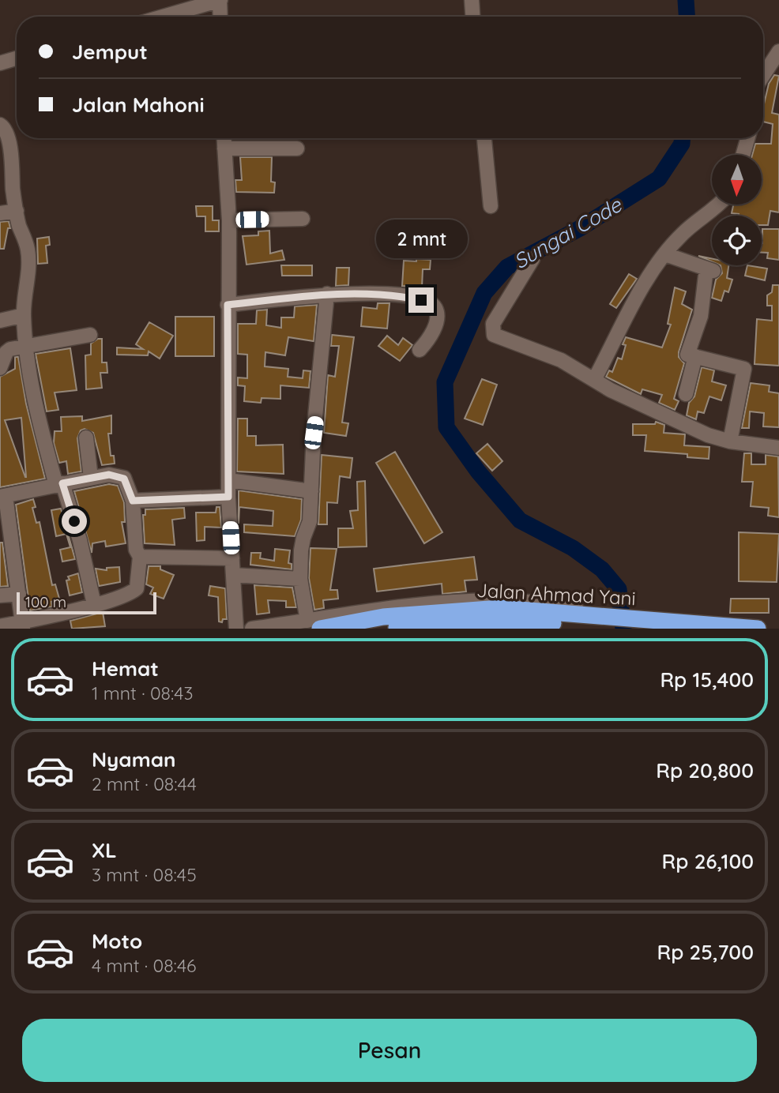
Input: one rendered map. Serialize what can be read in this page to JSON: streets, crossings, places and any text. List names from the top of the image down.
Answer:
{
  "streets": {
    "highway": ["Jalan Ahmad Yani"]
  },
  "water": ["Sungai Code"],
  "scale_bar": "100 m",
  "north": "bottom",
  "page": {
    "banner": ["Jemput", "Jalan Mahoni"],
    "bubble": "2 mnt",
    "scale": "100 m",
    "list": [
      {
        "name": "Hemat",
        "note": "1 mnt · 08:43",
        "value": "Rp 15,400"
      },
      {
        "name": "Nyaman",
        "note": "2 mnt · 08:44",
        "value": "Rp 20,800"
      },
      {
        "name": "XL",
        "note": "3 mnt · 08:45",
        "value": "Rp 26,100"
      },
      {
        "name": "Moto",
        "note": "4 mnt · 08:46",
        "value": "Rp 25,700"
      }
    ],
    "buttons": "Pesan"
  }
}
